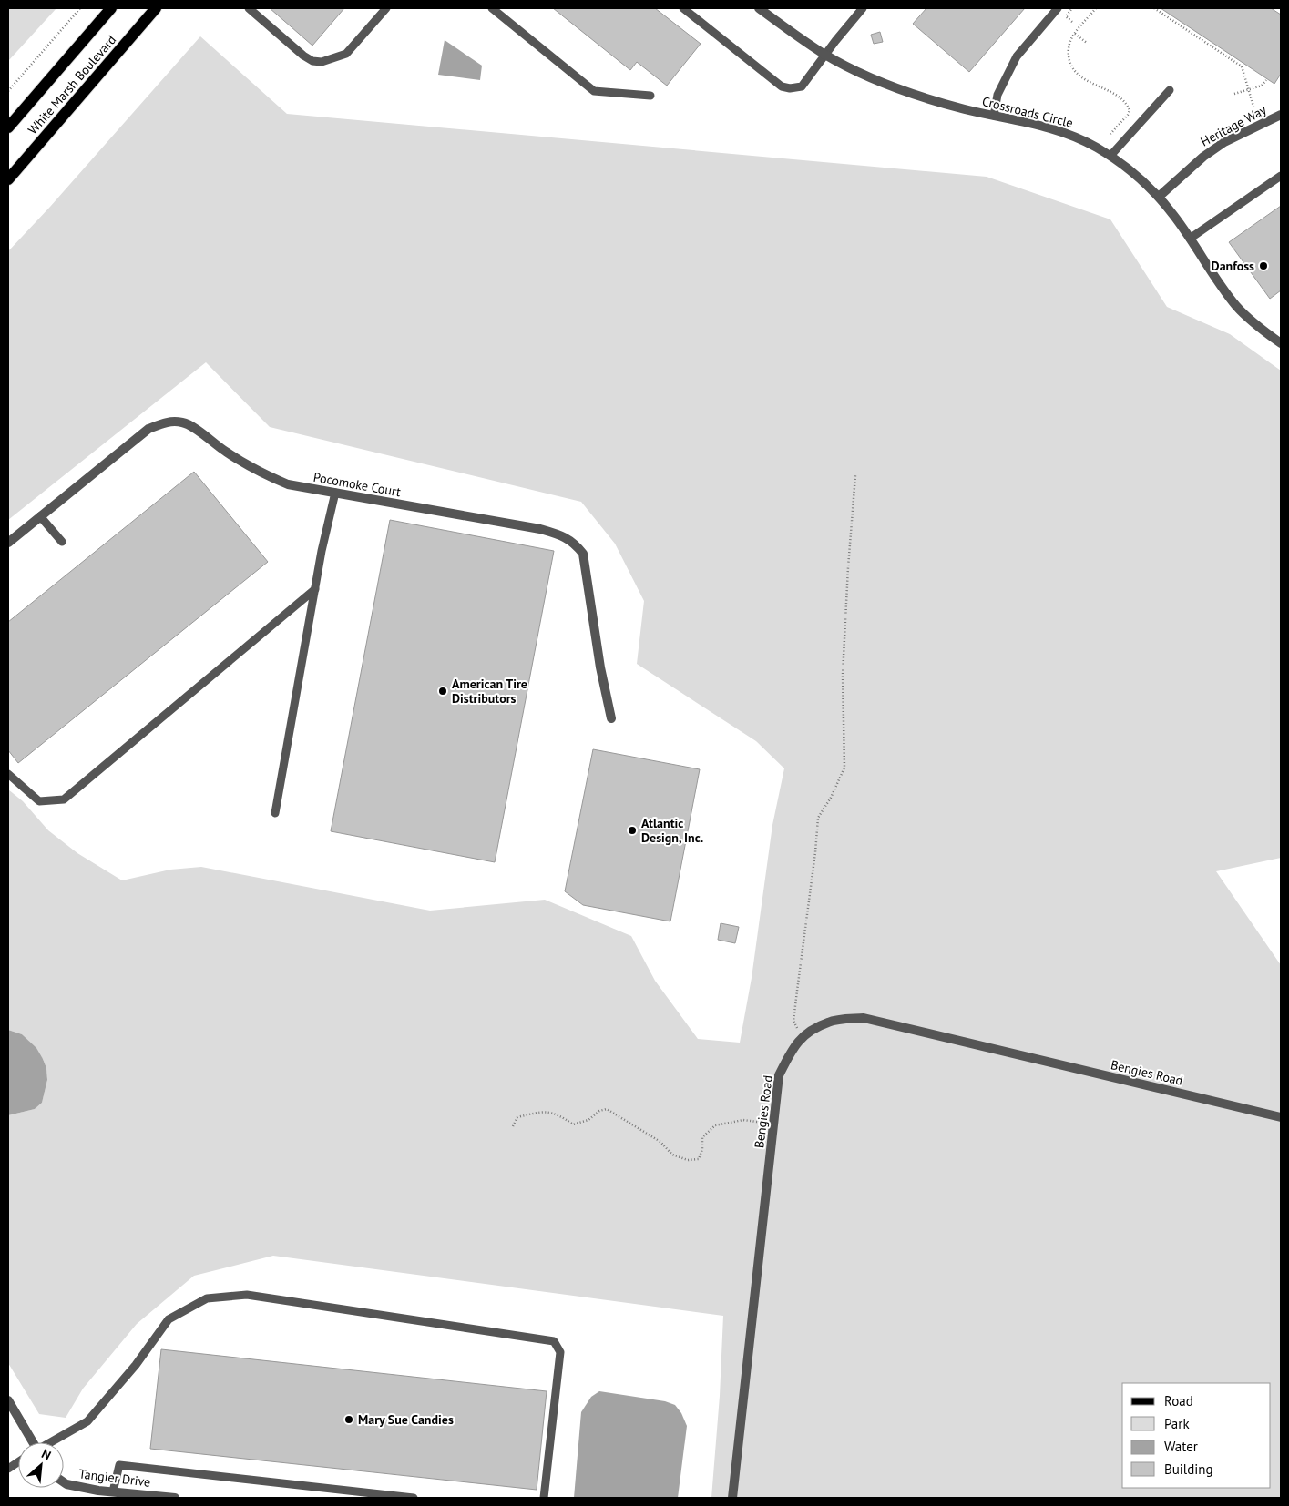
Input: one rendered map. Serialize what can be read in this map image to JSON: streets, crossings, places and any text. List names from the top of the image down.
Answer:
{
  "streets": {
    "main road": ["White Marsh Boulevard"],
    "street": [
      "Crossroads Circle",
      "Heritage Way",
      "Pocomoke Court",
      "Bengies Road",
      "Tangier Drive"
    ]
  },
  "crossings": [
    ["Crossroads Circle", "Heritage Way"]
  ],
  "places": [
    "Danfoss",
    "American Tire Distributors",
    "Atlantic Design, Inc.",
    "Mary Sue Candies"
  ],
  "legend": [
    "Road",
    "Park",
    "Water",
    "Building"
  ],
  "north": "top right"
}
